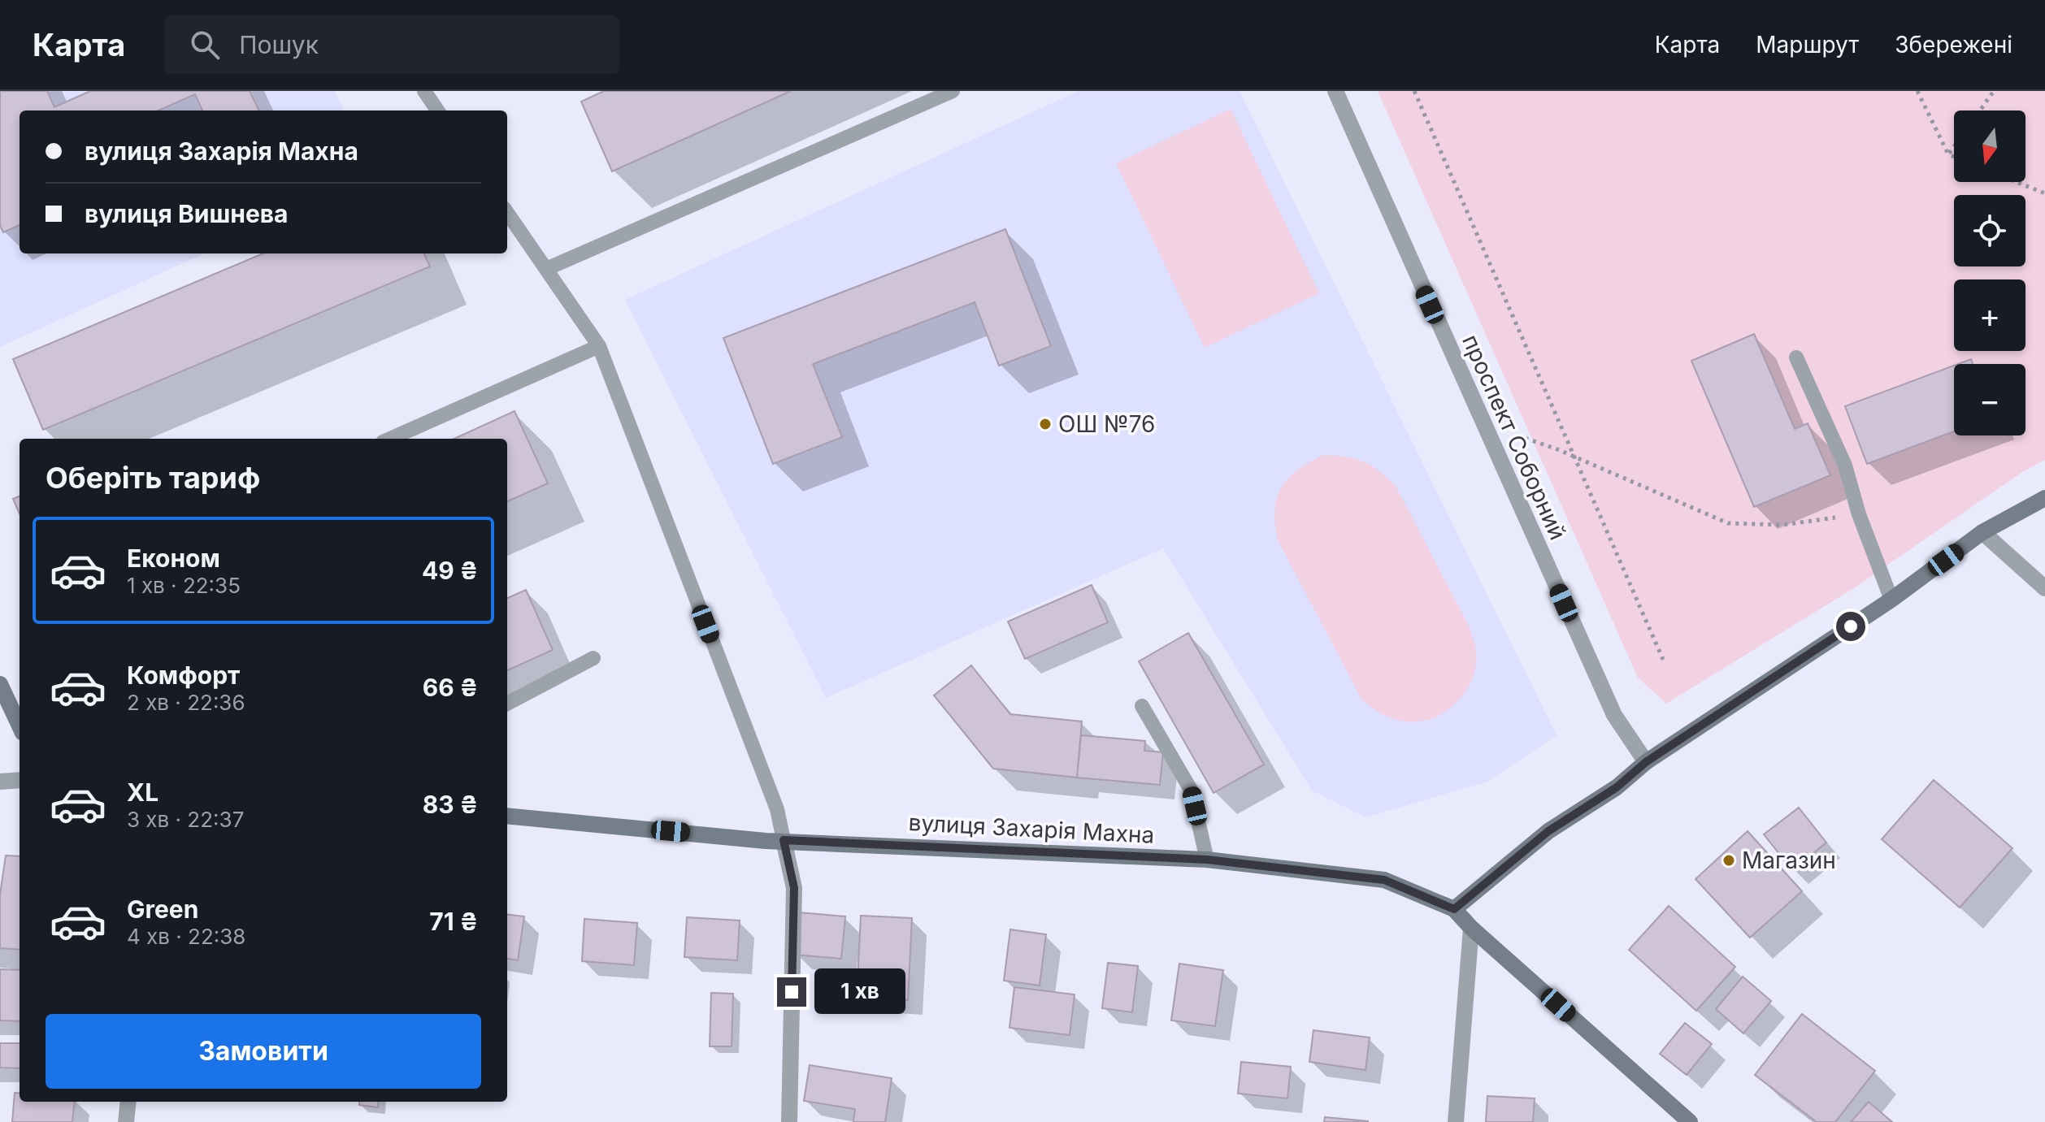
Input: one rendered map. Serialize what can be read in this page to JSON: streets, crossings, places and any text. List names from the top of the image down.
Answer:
{
  "streets": {
    "street": ["проспект Соборний", "вулиця Захарія Махна"]
  },
  "places": ["ОШ №76", "Магазин"],
  "north": "bottom",
  "page": {
    "header": "Карта",
    "search": "Пошук",
    "nav": ["Карта", "Маршрут", "Збережені"],
    "map_buttons": ["+", "−"],
    "banner": ["вулиця Захарія Махна", "вулиця Вишнева"],
    "heading": "Оберіть тариф",
    "list": [
      {
        "name": "Економ",
        "note": "1 хв · 22:35",
        "value": "49 ₴"
      },
      {
        "name": "Комфорт",
        "note": "2 хв · 22:36",
        "value": "66 ₴"
      },
      {
        "name": "XL",
        "note": "3 хв · 22:37",
        "value": "83 ₴"
      },
      {
        "name": "Green",
        "note": "4 хв · 22:38",
        "value": "71 ₴"
      }
    ],
    "bubble": "1 хв",
    "buttons": "Замовити"
  }
}
